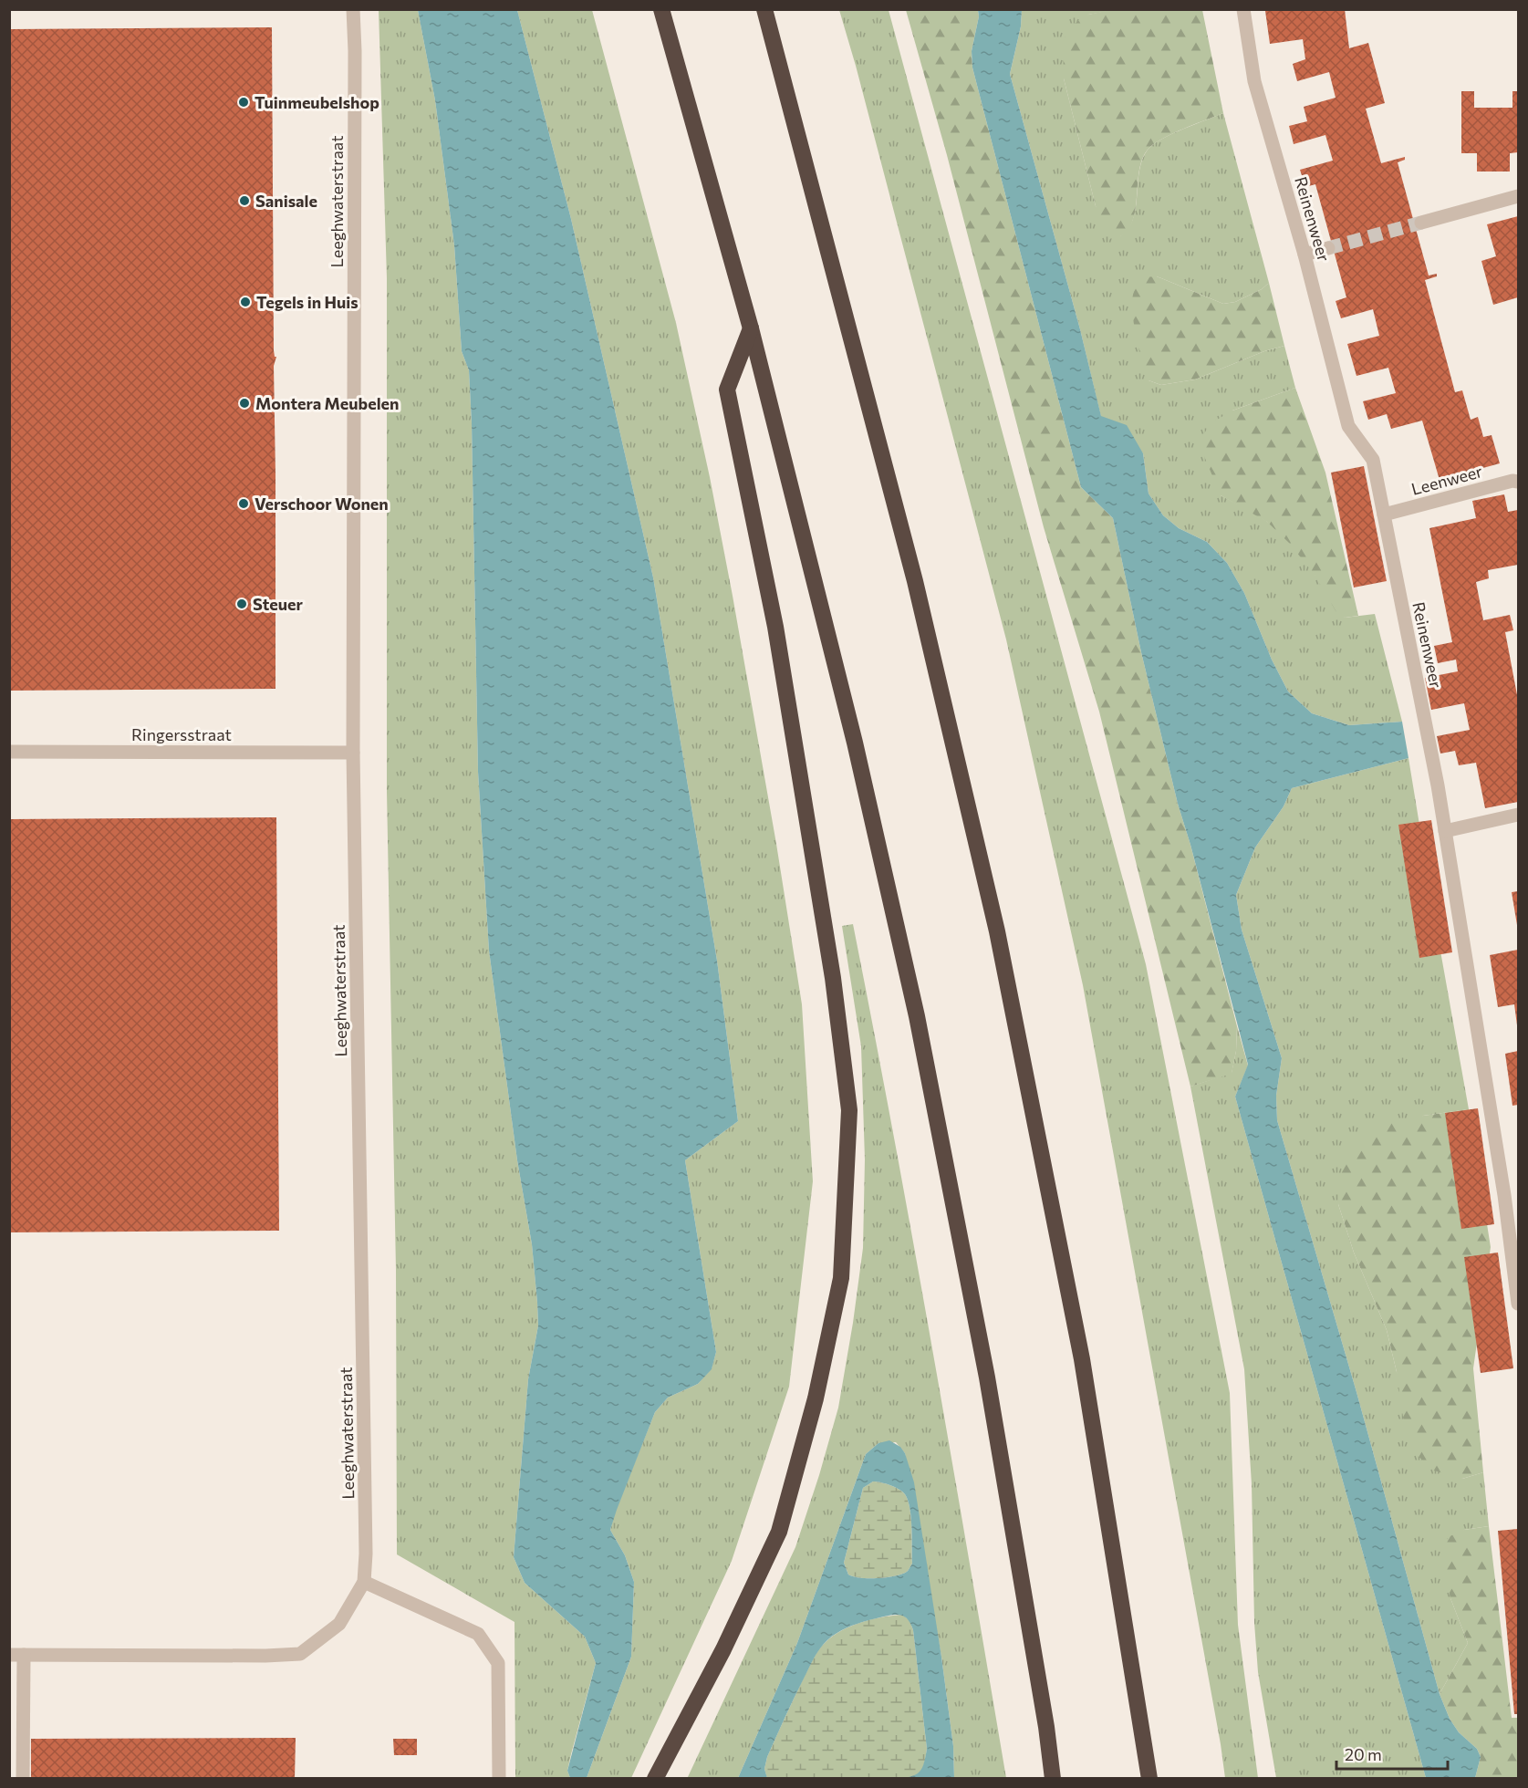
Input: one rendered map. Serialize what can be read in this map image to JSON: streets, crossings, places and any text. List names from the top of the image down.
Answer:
{
  "streets": {
    "street": [
      "Leeghwaterstraat",
      "Reinenweer",
      "Leenweer",
      "Ringersstraat"
    ]
  },
  "crossings": [
    ["Leeghwaterstraat", "Ringersstraat"],
    ["Reinenweer", "Leenweer"]
  ],
  "places": [
    "Tuinmeubelshop",
    "Sanisale",
    "Tegels in Huis",
    "Montera Meubelen",
    "Verschoor Wonen",
    "Steuer"
  ],
  "scale_bar": "20 m"
}
